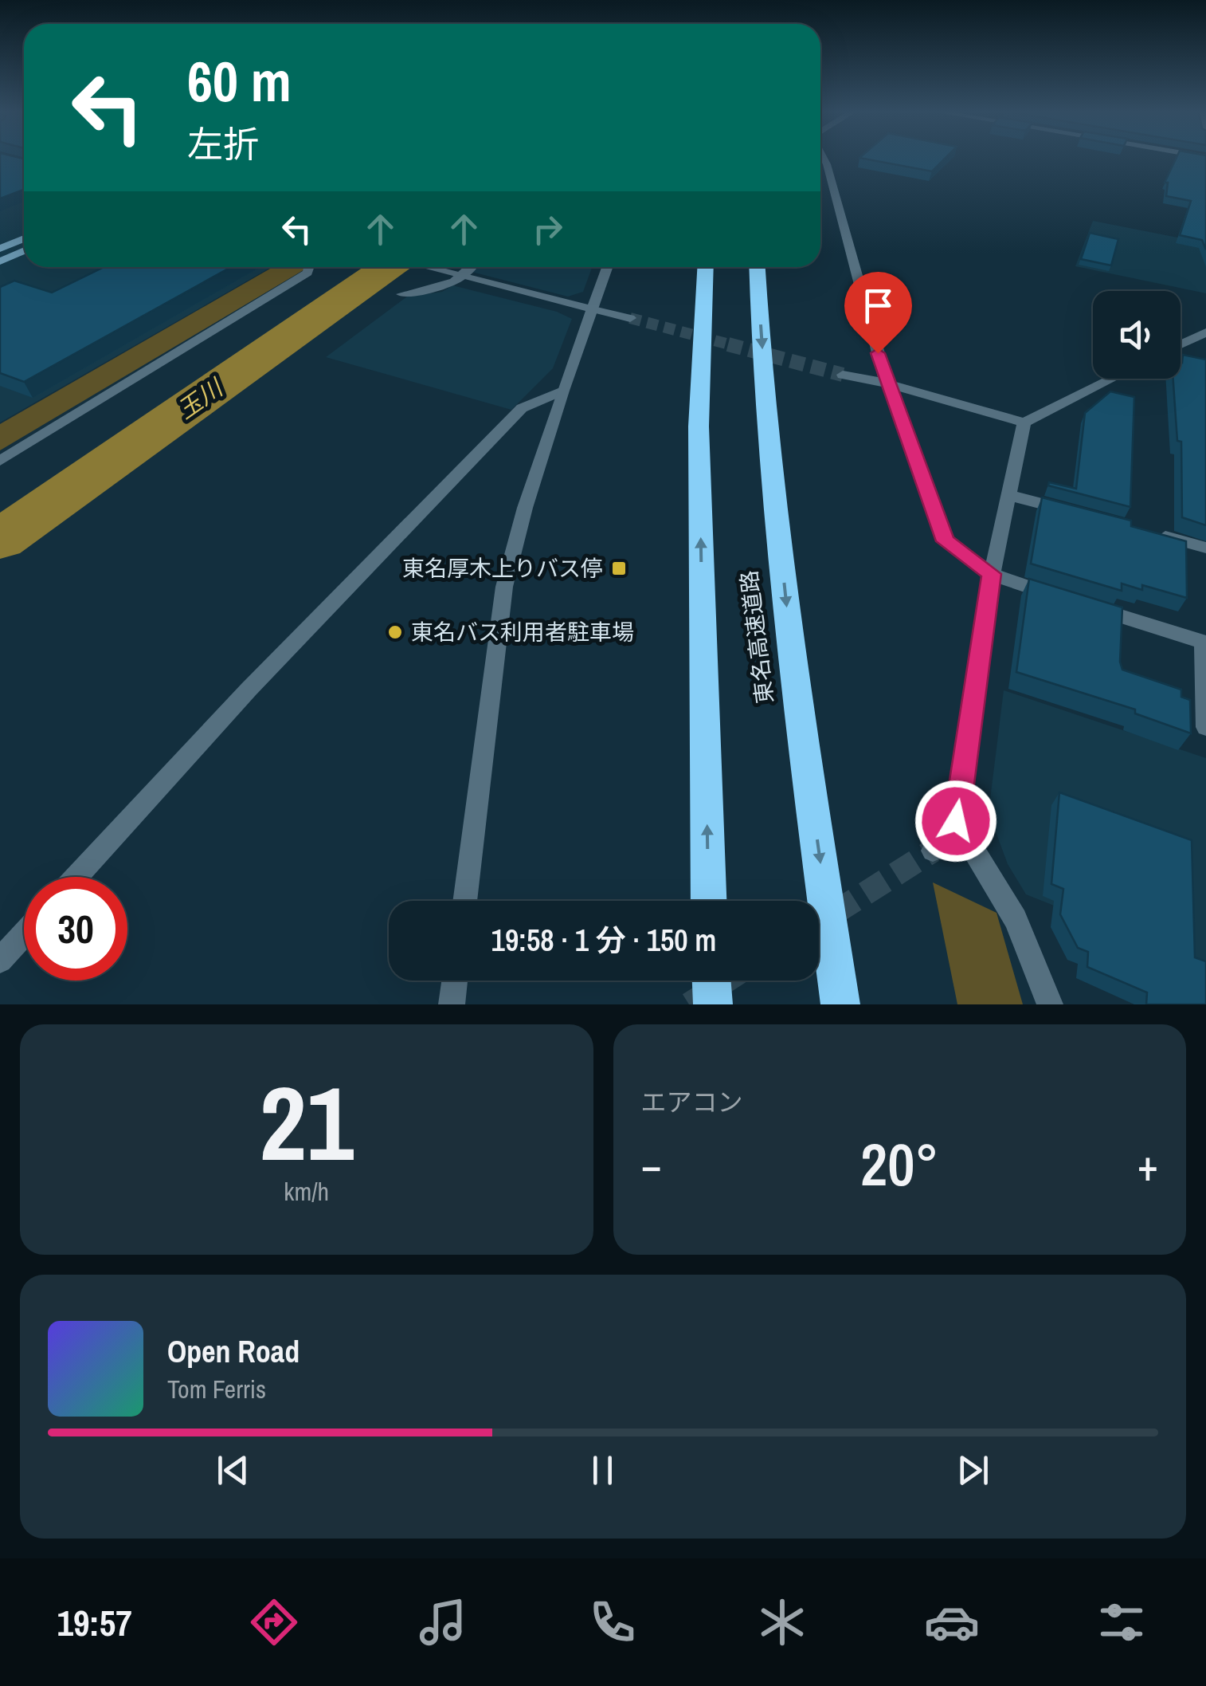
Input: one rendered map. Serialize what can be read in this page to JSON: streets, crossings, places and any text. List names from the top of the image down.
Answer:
{
  "streets": {
    "highway": ["東名高速道路"]
  },
  "water": ["玉川"],
  "places": {
    "transit": ["東名厚木上りバス停"],
    "other": ["東名バス利用者駐車場"]
  },
  "page": {
    "turn": ["60 m", "左折"],
    "limit": "30",
    "trip": "19:58 · 1 分 · 150 m",
    "tile": [
      ["21", "km/h"],
      "エアコン"
    ],
    "heat": ["−", "20°", "+"],
    "song": ["Open Road", "Tom Ferris"],
    "tabs": "19:57"
  }
}
